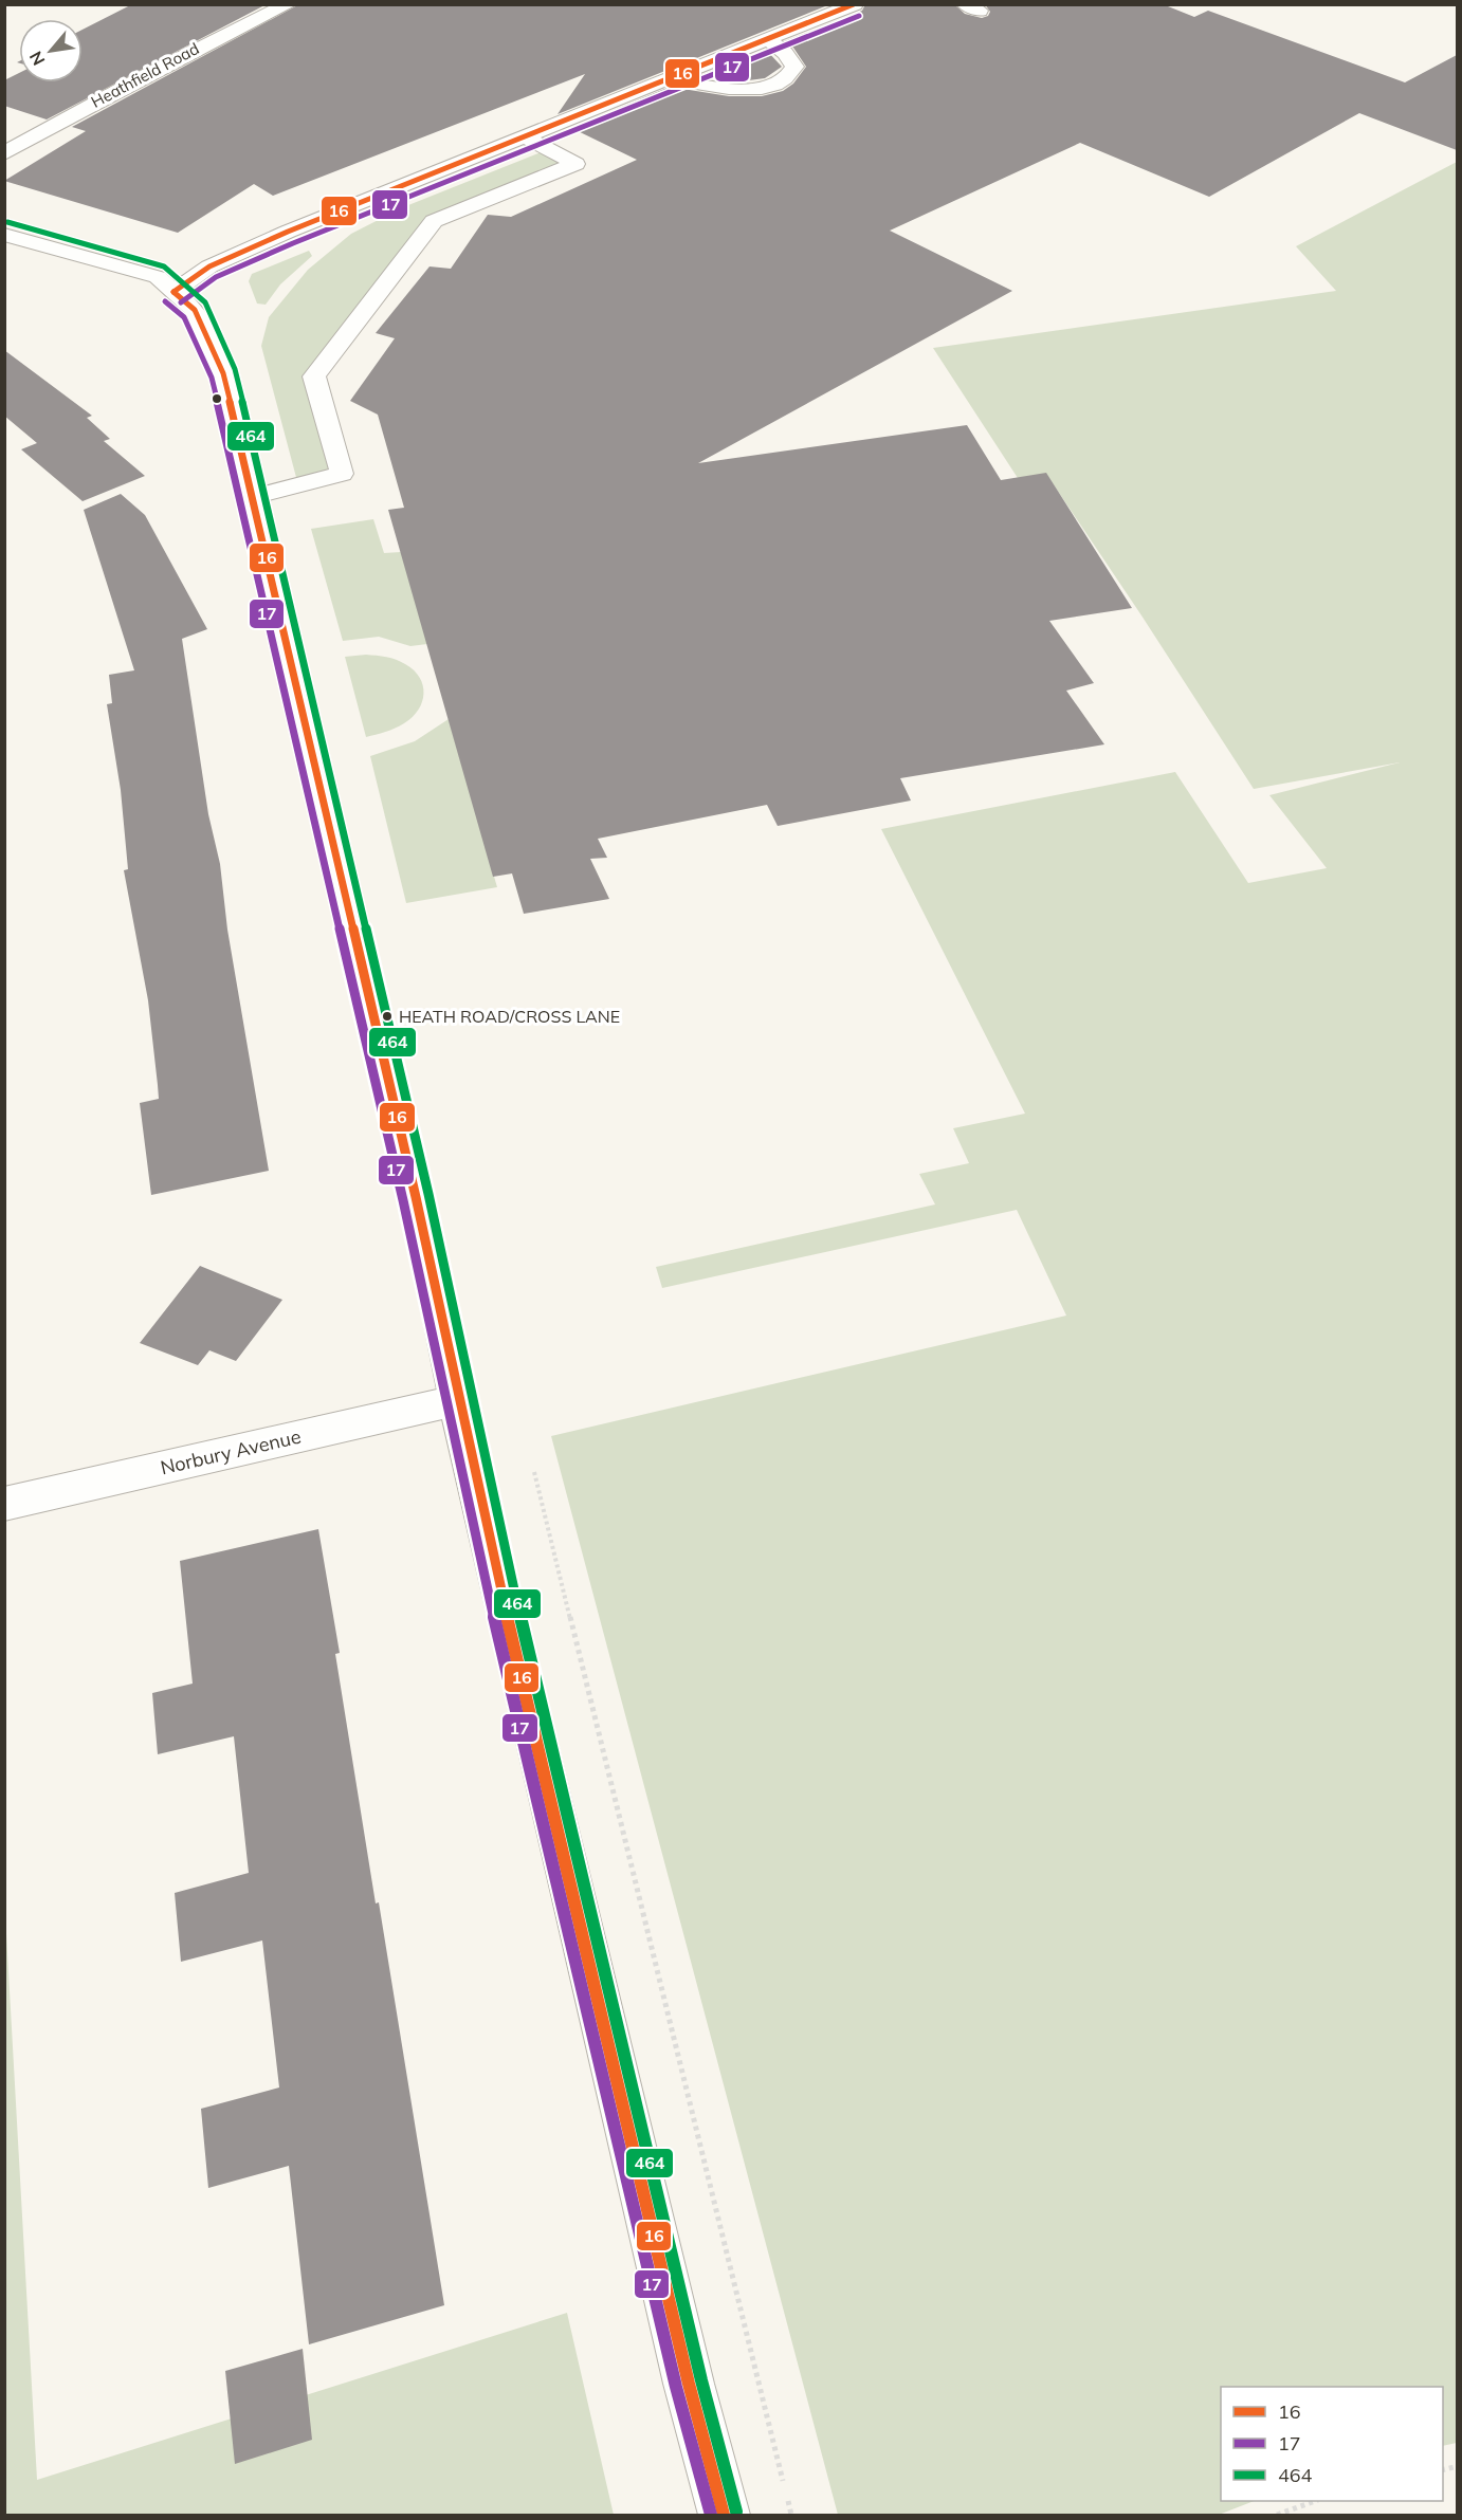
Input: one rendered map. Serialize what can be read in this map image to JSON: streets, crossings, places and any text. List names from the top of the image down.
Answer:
{
  "streets": {
    "street": ["Heathfield Road", "Norbury Avenue"]
  },
  "places": ["HEATH ROAD/CROSS LANE"],
  "lines": ["transit line 16", "transit line 17", "transit line 464"],
  "legend": ["16", "17", "464"],
  "north": "bottom left"
}
